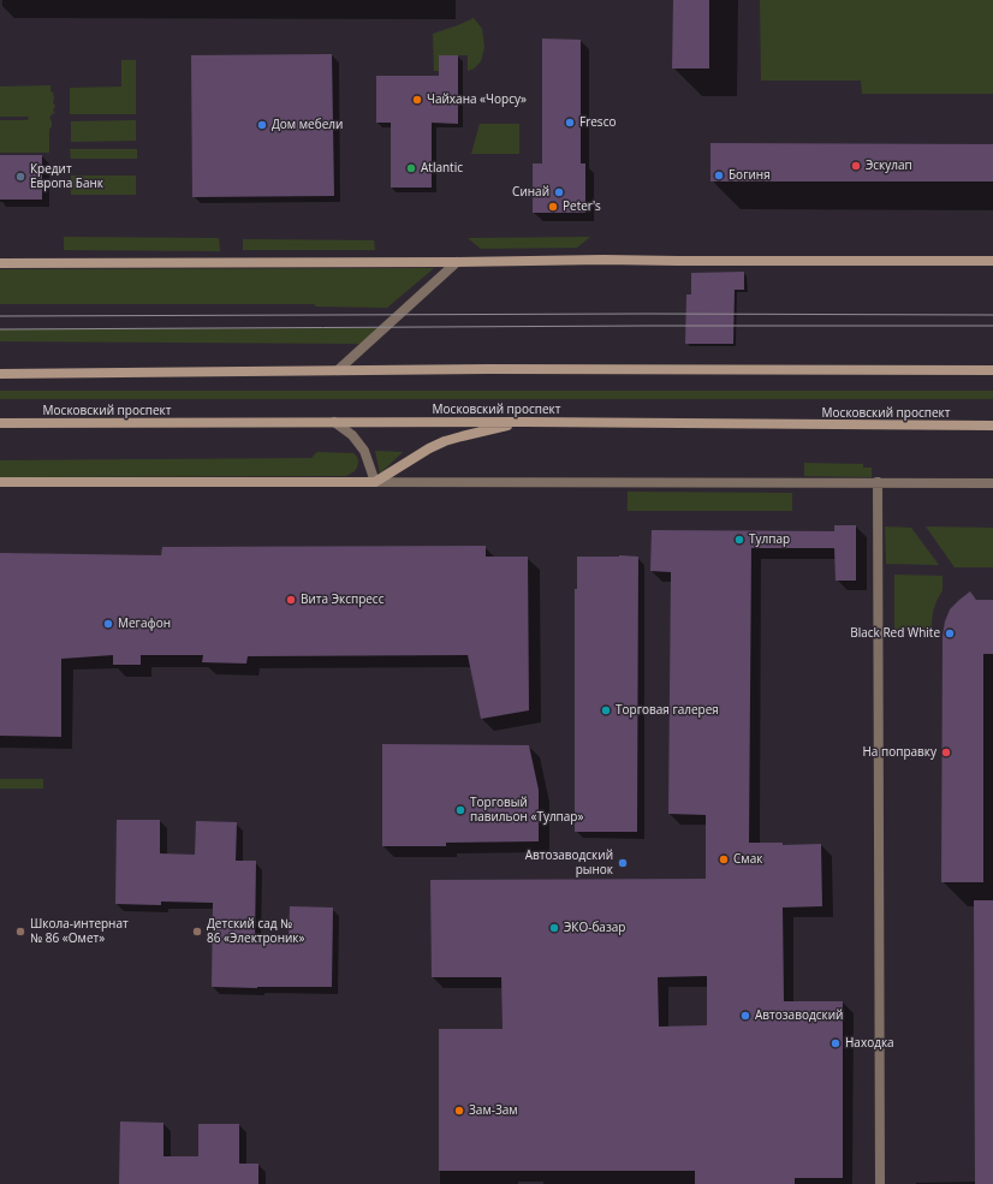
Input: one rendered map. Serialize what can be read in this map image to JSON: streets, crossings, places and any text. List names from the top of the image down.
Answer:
{
  "streets": {
    "main road": ["Московский проспект"]
  },
  "places": [
    "Чайхана «Чорсу»",
    "Fresco",
    "Дом мебели",
    "Эскулап",
    "Atlantic",
    "Богиня",
    "Кредит Европа Банк",
    "Синай",
    "Peter's",
    "Тулпар",
    "Вита Экспресс",
    "Мегафон",
    "Black Red White",
    "Торговая галерея",
    "На поправку",
    "Торговый павильон «Тулпар»",
    "Смак",
    "Автозаводский рынок",
    "ЭКО-базар",
    "Школа-интернат № 86 «Омет»",
    "Детский сад № 86 «Электроник»",
    "Автозаводский",
    "Находка",
    "Зам-Зам"
  ]
}
